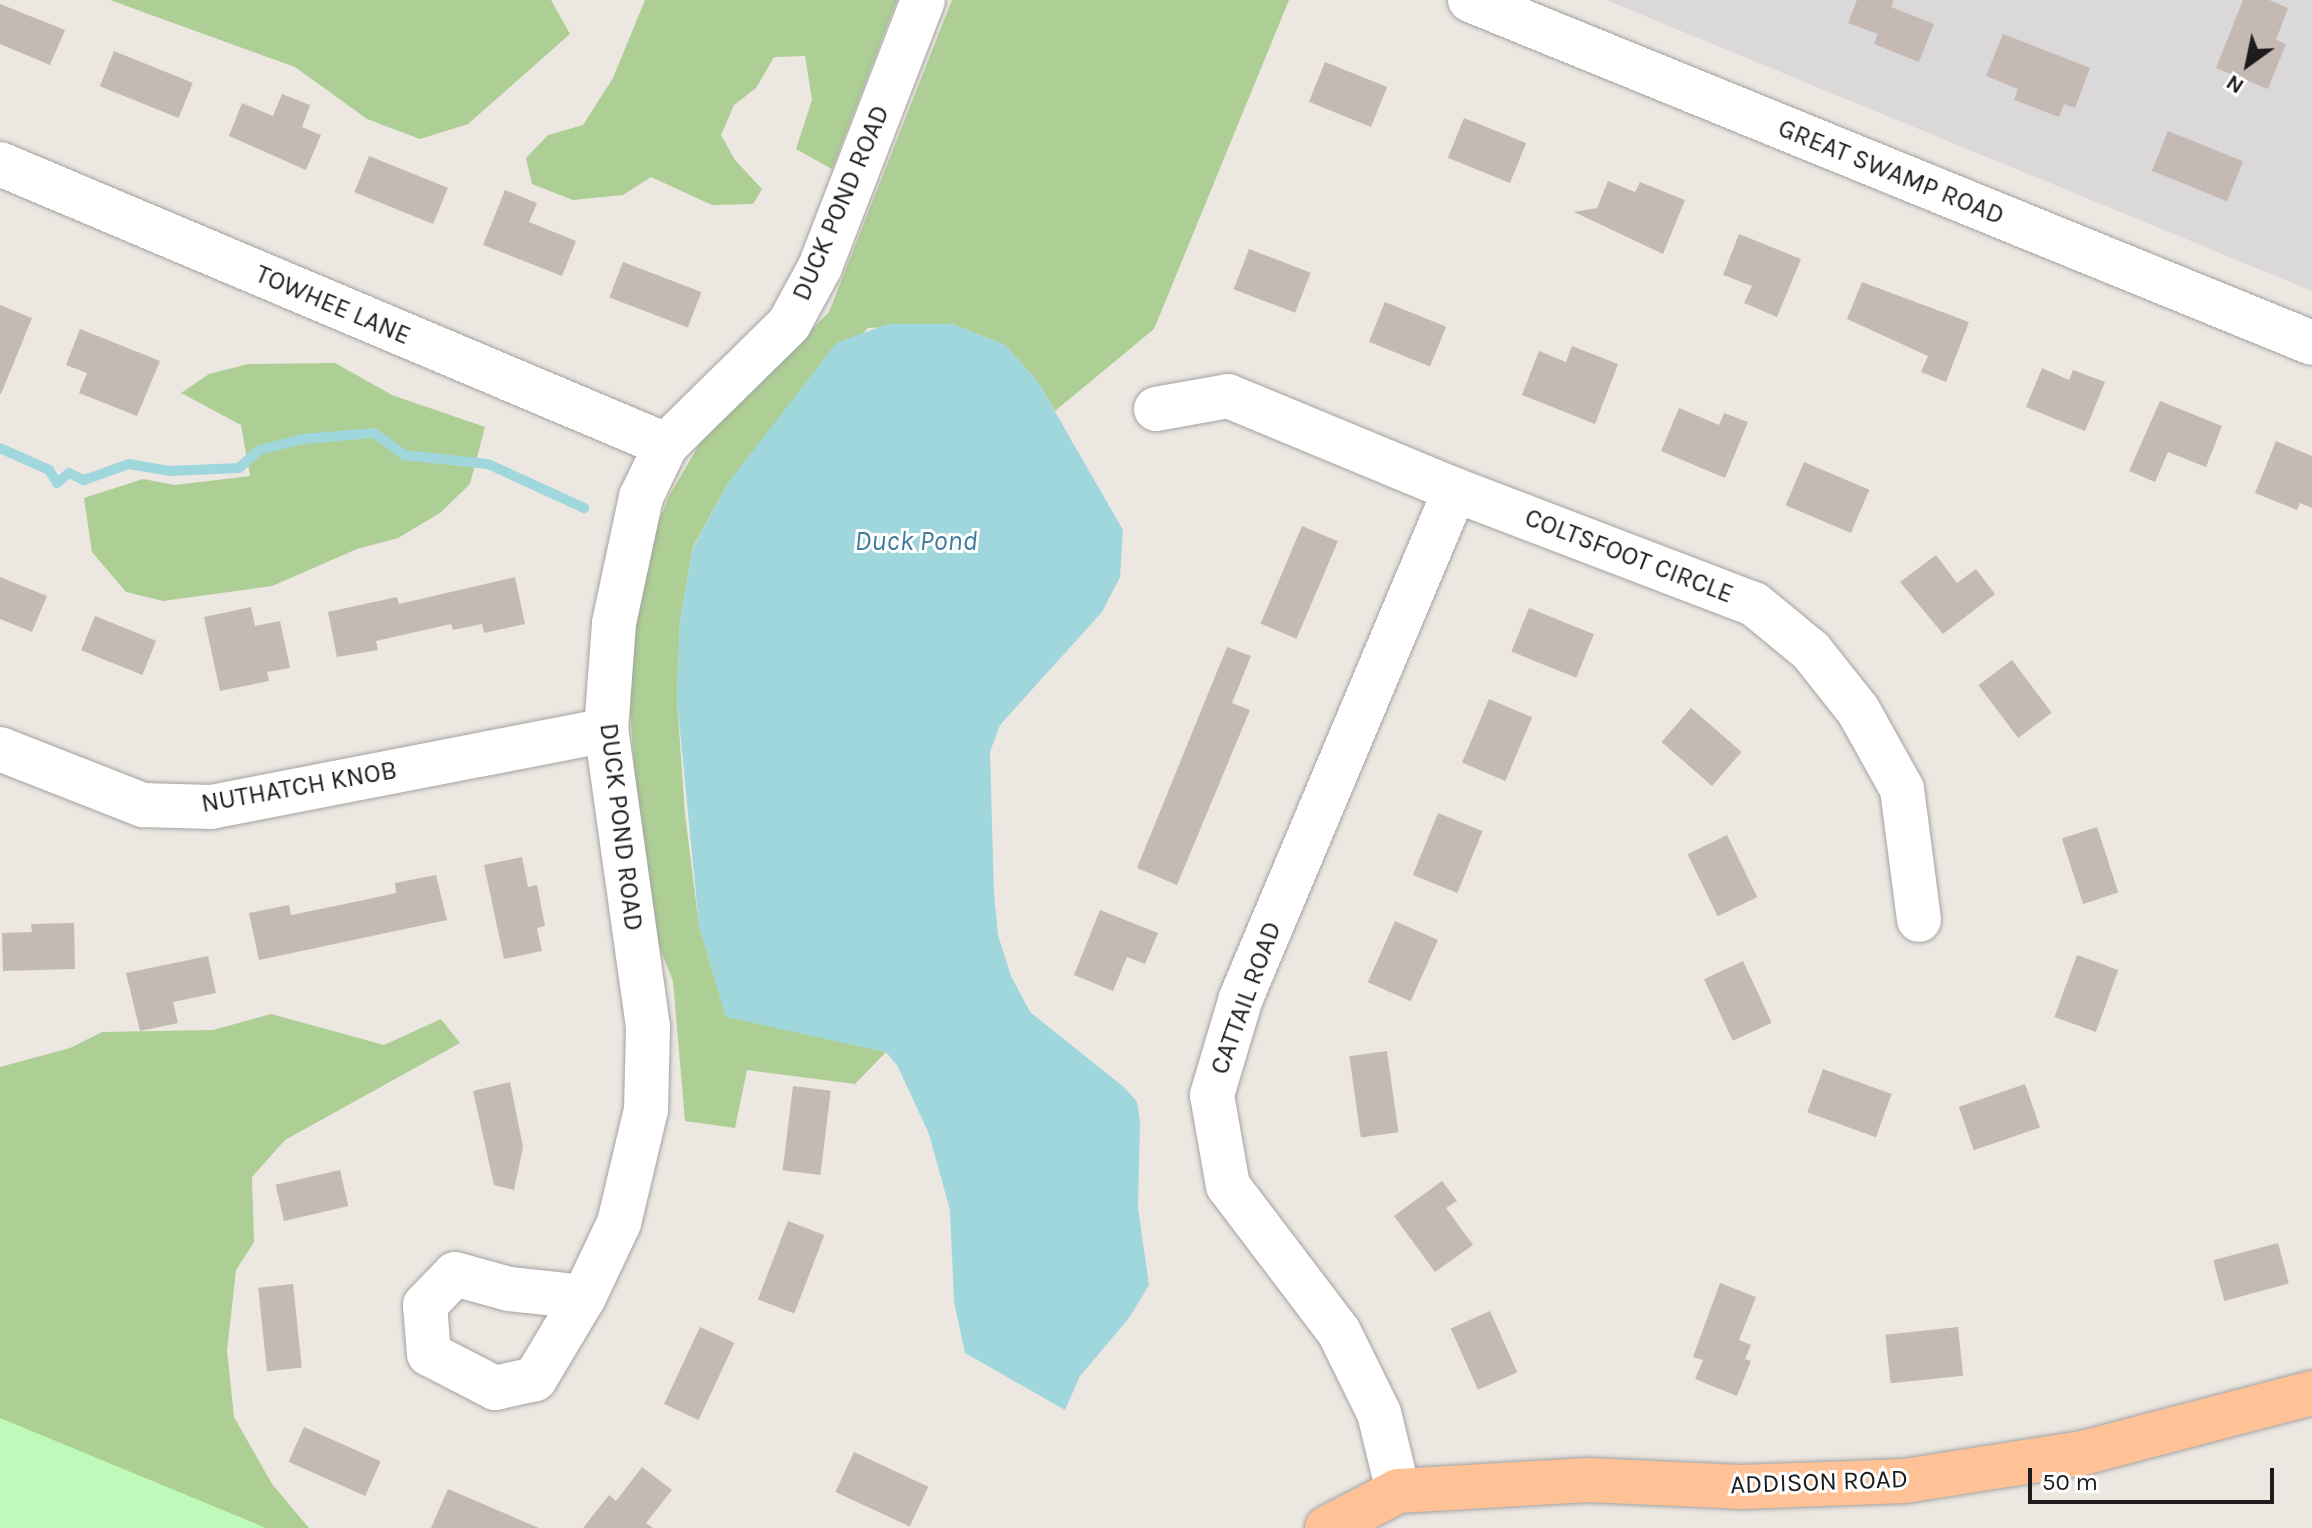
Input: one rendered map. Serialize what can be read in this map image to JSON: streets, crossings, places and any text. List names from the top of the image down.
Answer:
{
  "streets": {
    "main road": ["ADDISON ROAD"],
    "street": [
      "GREAT SWAMP ROAD",
      "DUCK POND ROAD",
      "TOWHEE LANE",
      "COLTSFOOT CIRCLE",
      "NUTHATCH KNOB",
      "CATTAIL ROAD"
    ]
  },
  "crossings": [
    ["DUCK POND ROAD", "TOWHEE LANE"],
    ["DUCK POND ROAD", "NUTHATCH KNOB"],
    ["COLTSFOOT CIRCLE", "CATTAIL ROAD"],
    ["CATTAIL ROAD", "ADDISON ROAD"]
  ],
  "water": ["Duck Pond"],
  "scale_bar": "50 m",
  "north": "bottom left"
}
